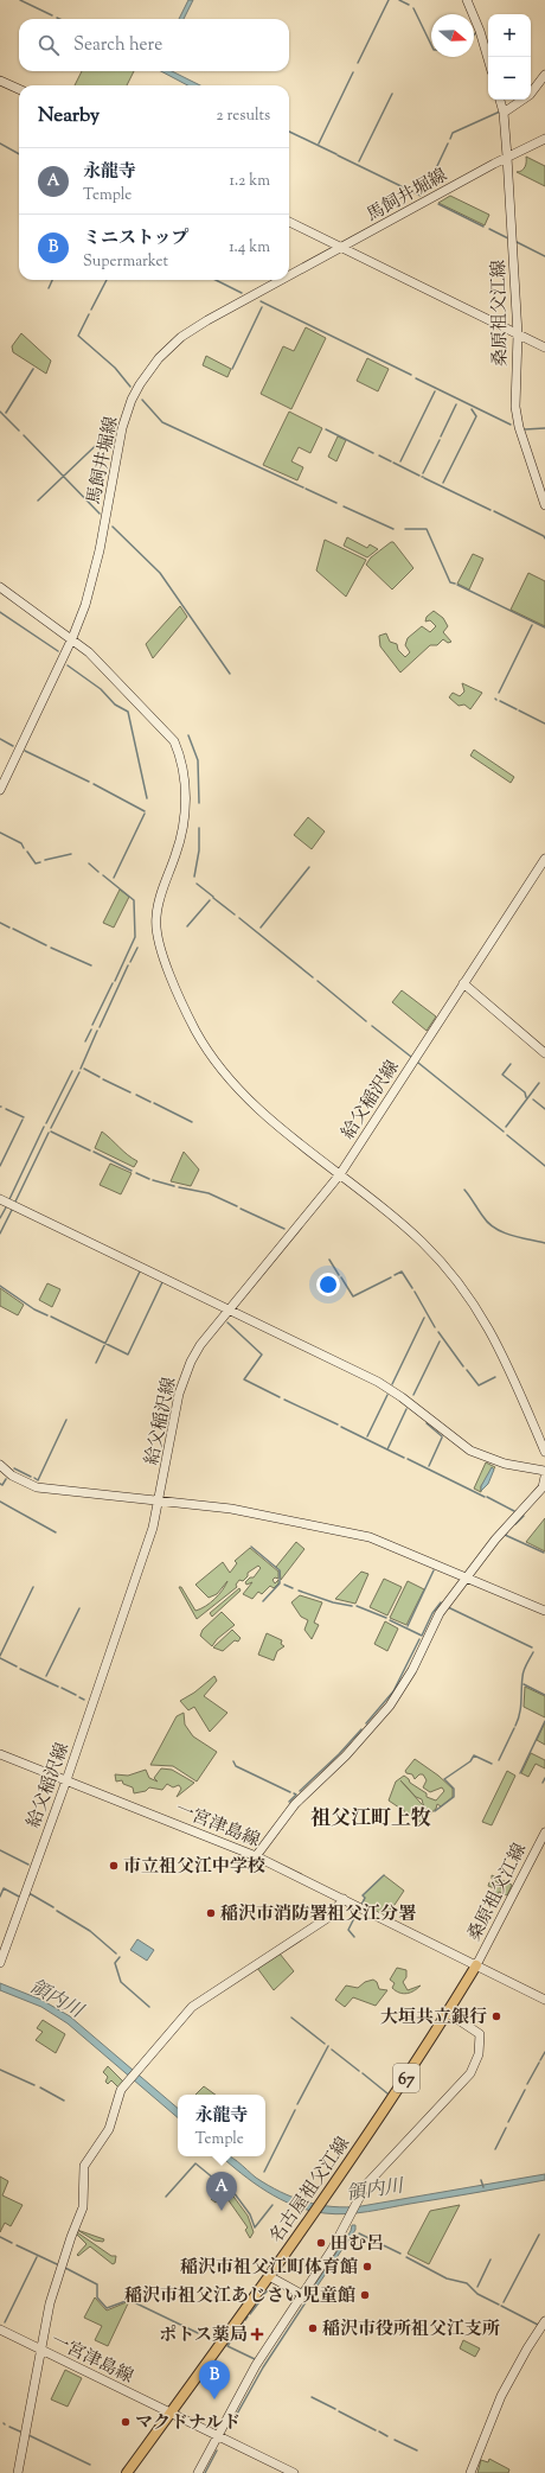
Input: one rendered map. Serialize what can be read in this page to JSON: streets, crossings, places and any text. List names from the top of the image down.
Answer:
{
  "streets": {
    "main road": ["67", "名古屋祖父江線"],
    "street": [
      "馬飼井堀線",
      "桑原祖父江線",
      "給父稲沢線",
      "一宮津島線"
    ]
  },
  "crossings": [
    ["馬飼井堀線", "桑原祖父江線"],
    ["桑原祖父江線", "一宮津島線"],
    ["桑原祖父江線", "名古屋祖父江線"],
    ["給父稲沢線", "一宮津島線"],
    ["一宮津島線", "名古屋祖父江線"]
  ],
  "districts": ["祖父江町上牧"],
  "water": ["領内川"],
  "places": {
    "other": [
      "市立祖父江中学校",
      "稲沢市消防署祖父江分署",
      "大垣共立銀行",
      "田む呂",
      "稲沢市祖父江町体育館",
      "稲沢市祖父江あじさい児童館",
      "稲沢市役所祖父江支所",
      "マクドナルド"
    ],
    "health": ["ポトス薬局"]
  },
  "north": "right",
  "page": {
    "map_buttons": ["+", "−"],
    "search": "Search here",
    "heading": ["Nearby", "2 results"],
    "list": [
      {
        "mark": "A",
        "name": "永龍寺",
        "note": "Temple",
        "value": "1.2 km"
      },
      {
        "mark": "B",
        "name": "ミニストップ",
        "note": "Supermarket",
        "value": "1.4 km"
      }
    ],
    "popup": ["永龍寺", "Temple"],
    "pins": ["A", "B"]
  }
}
